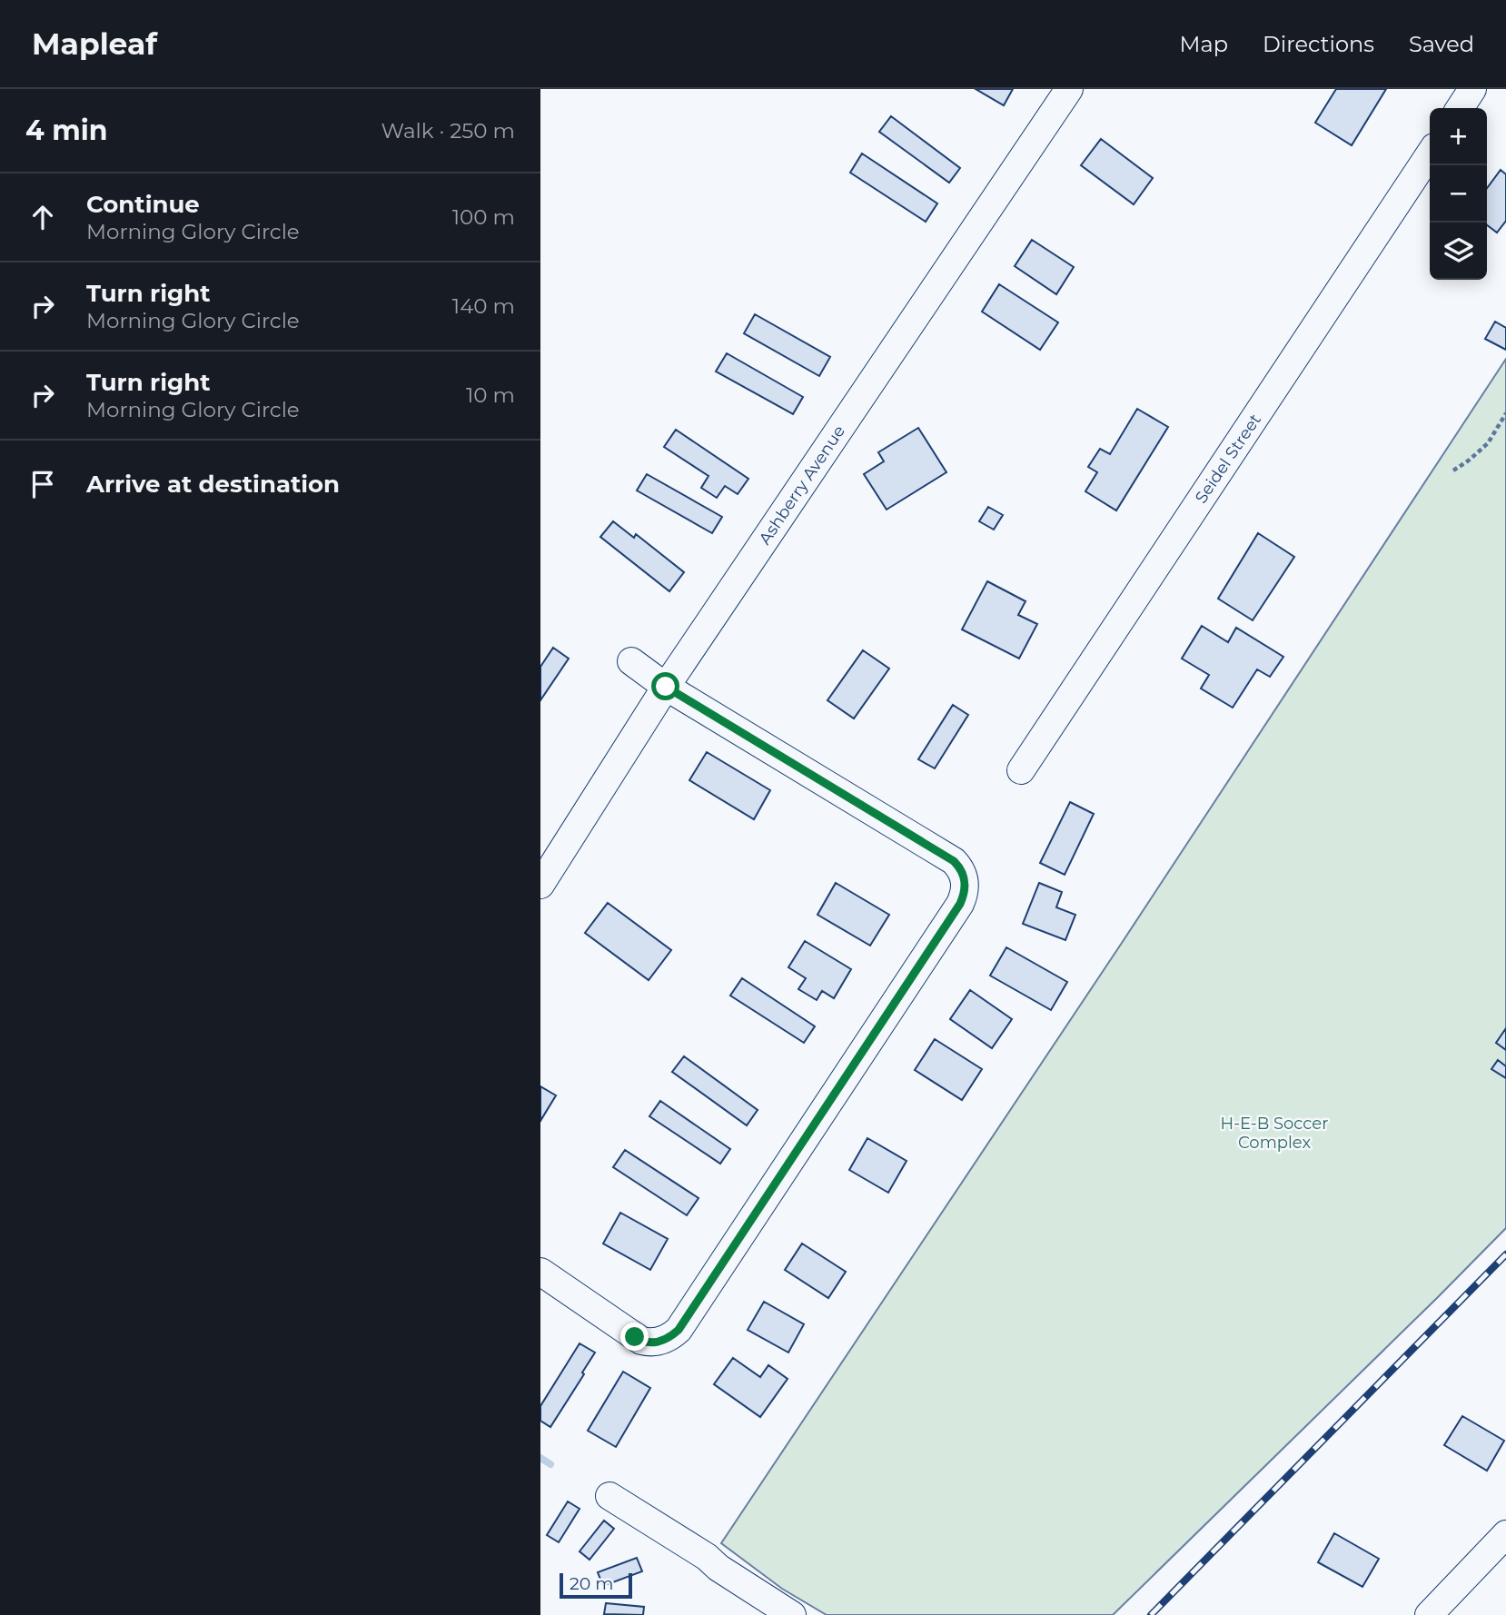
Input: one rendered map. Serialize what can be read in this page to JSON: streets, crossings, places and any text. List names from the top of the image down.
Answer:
{
  "streets": {
    "street": ["Seidel Street", "Ashberry Avenue"]
  },
  "parks": ["H-E-B Soccer Complex"],
  "scale_bar": "20 m",
  "page": {
    "header": "Mapleaf",
    "nav": ["Map", "Directions", "Saved"],
    "heading": ["4 min", "Walk · 250 m"],
    "map_buttons": ["+", "−"],
    "list": [
      ["Continue", "Morning Glory Circle", "100 m"],
      ["Turn right", "Morning Glory Circle", "140 m"],
      ["Turn right", "Morning Glory Circle", "10 m"],
      "Arrive at destination"
    ],
    "scale": "20 m"
  }
}
